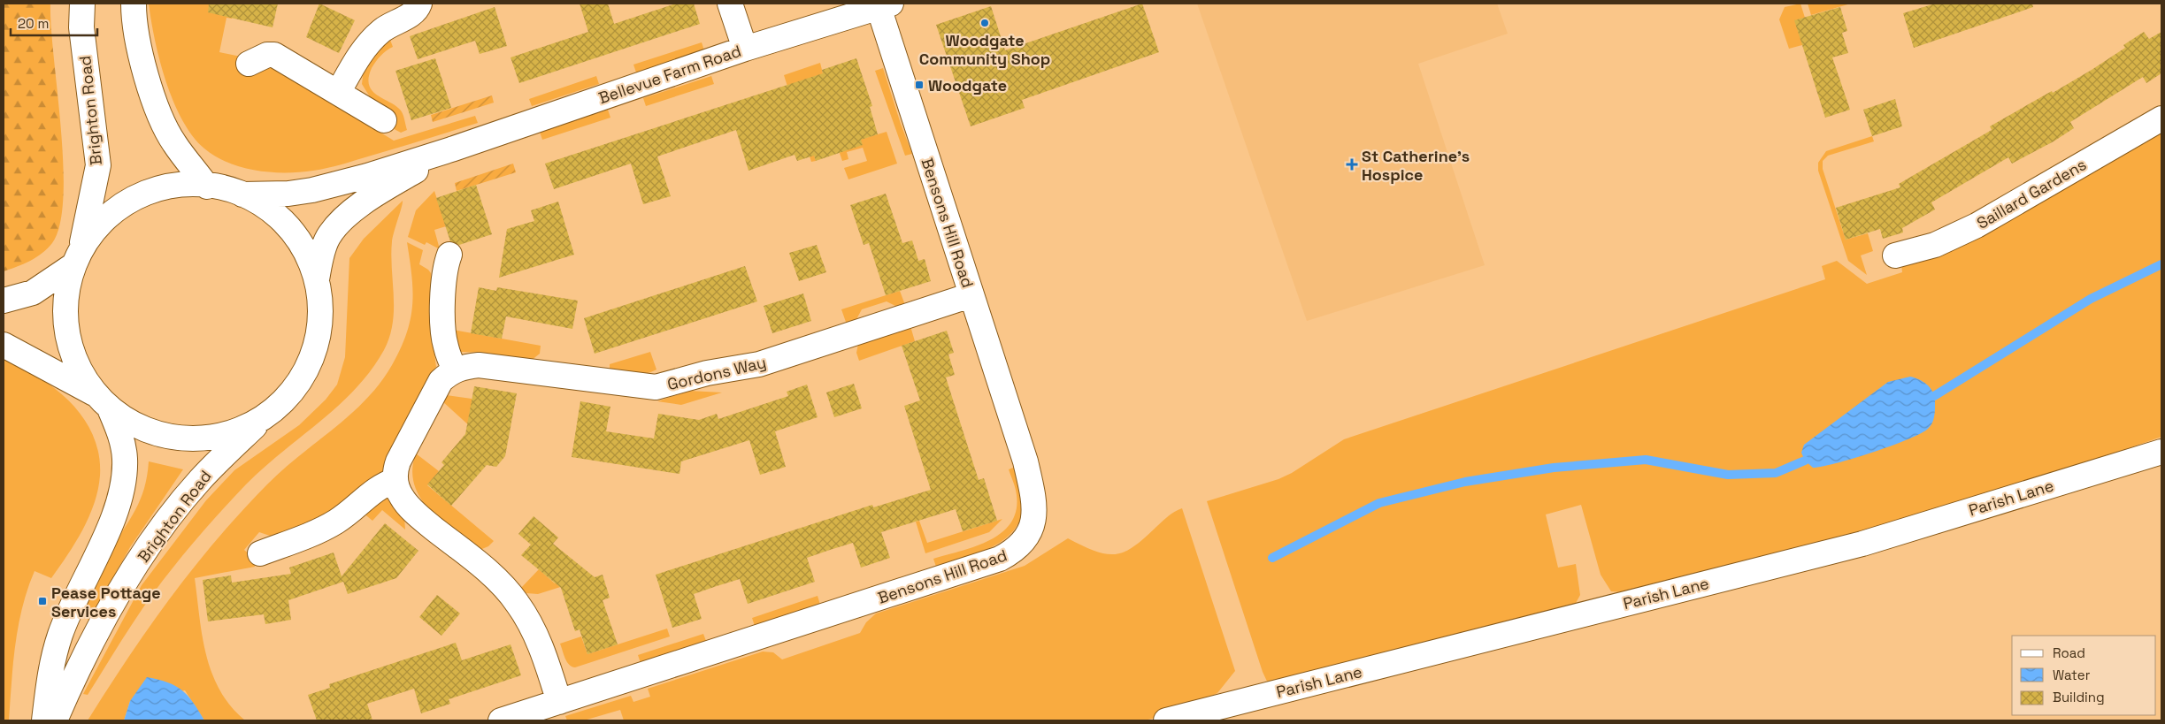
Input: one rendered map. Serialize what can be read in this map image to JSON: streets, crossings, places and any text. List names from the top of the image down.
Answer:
{
  "streets": {
    "street": [
      "Bellevue Farm Road",
      "Brighton Road",
      "Saillard Gardens",
      "Bensons Hill Road",
      "Gordons Way",
      "Parish Lane"
    ]
  },
  "crossings": [
    ["Bellevue Farm Road", "Bensons Hill Road"],
    ["Bensons Hill Road", "Gordons Way"]
  ],
  "places": {
    "other": ["Woodgate Community Shop"],
    "transit": ["Woodgate", "Pease Pottage Services"],
    "health": ["St Catherine's Hospice"]
  },
  "legend": ["Road", "Water", "Building"],
  "scale_bar": "20 m"
}
